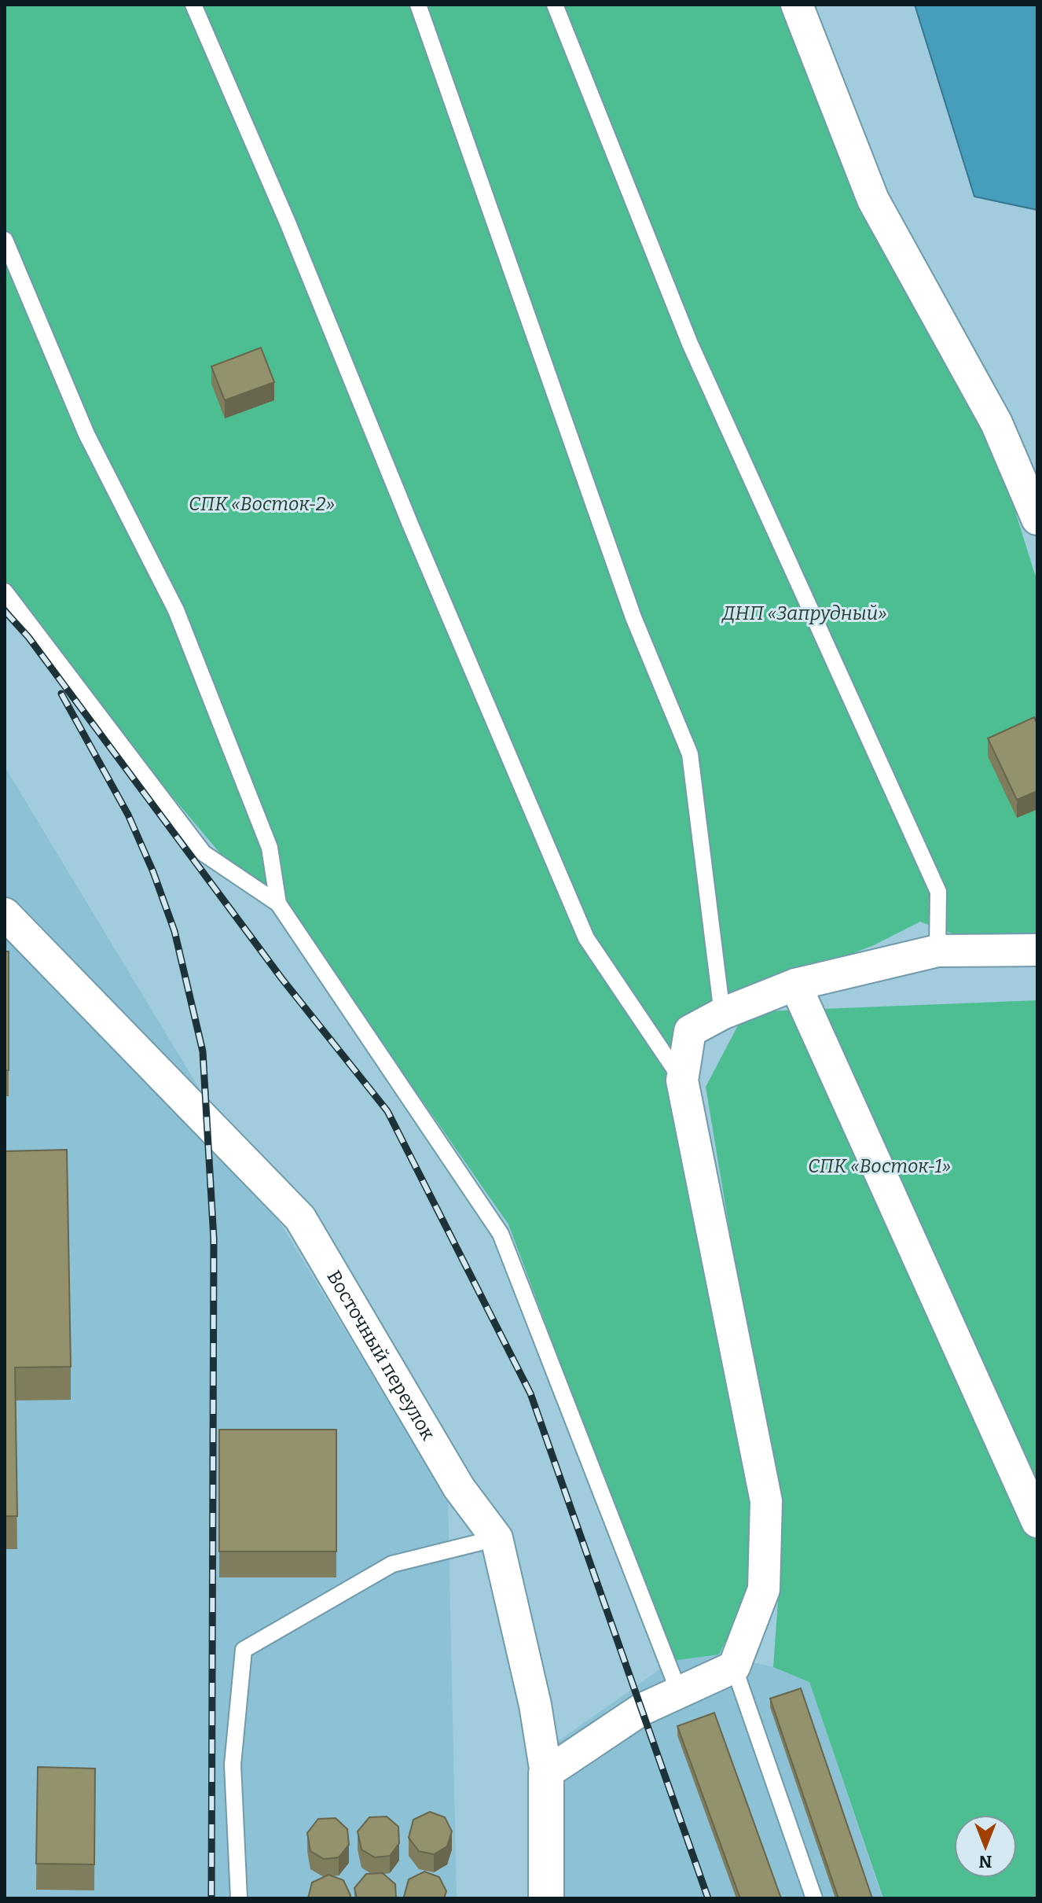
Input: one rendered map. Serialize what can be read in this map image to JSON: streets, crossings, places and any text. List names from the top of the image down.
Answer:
{
  "streets": {
    "street": ["Восточный переулок"]
  },
  "parks": ["СПК «Восток-2»", "ДНП «Запрудный»", "СПК «Восток-1»"],
  "north": "bottom"
}
